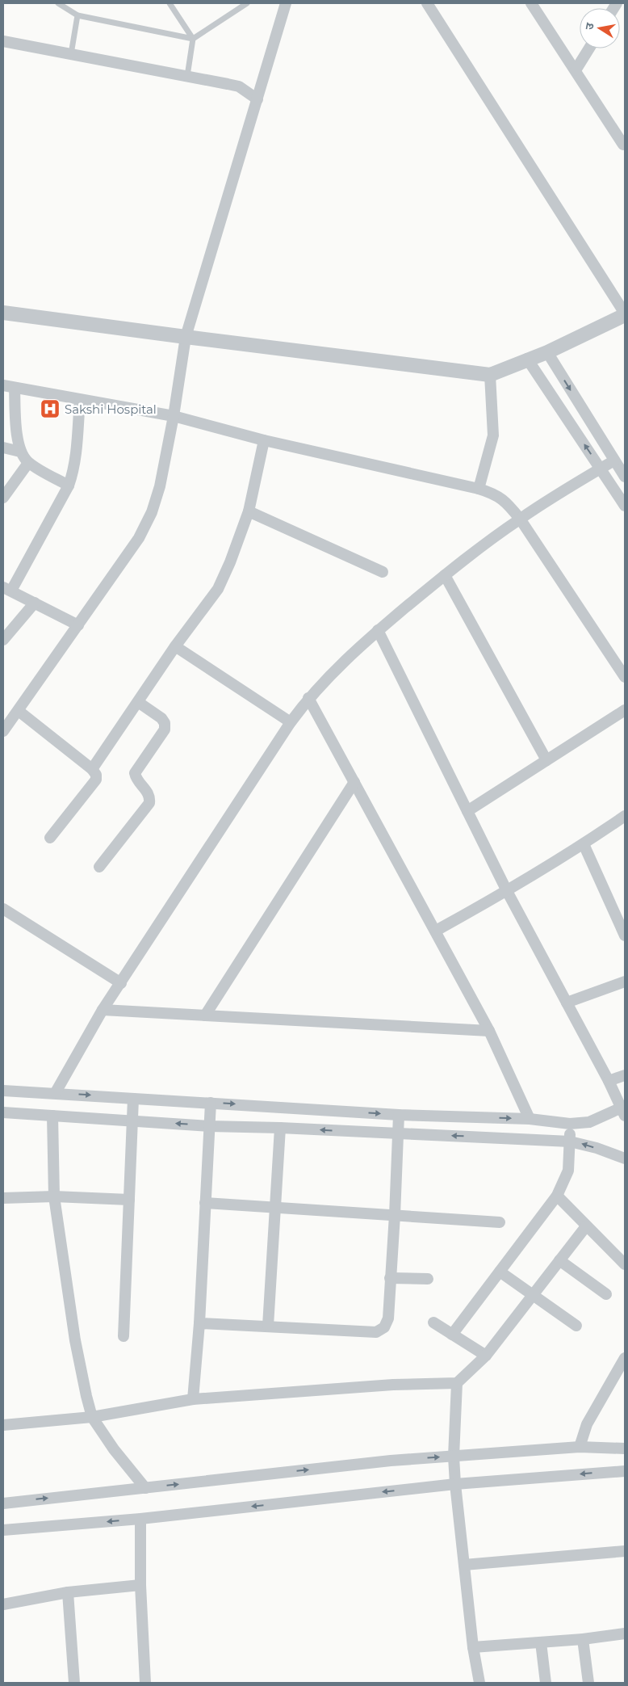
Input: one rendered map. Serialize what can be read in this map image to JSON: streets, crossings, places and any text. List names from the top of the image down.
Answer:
{
  "places": {
    "hospital": ["Sakshi Hospital"]
  },
  "north": "left"
}
